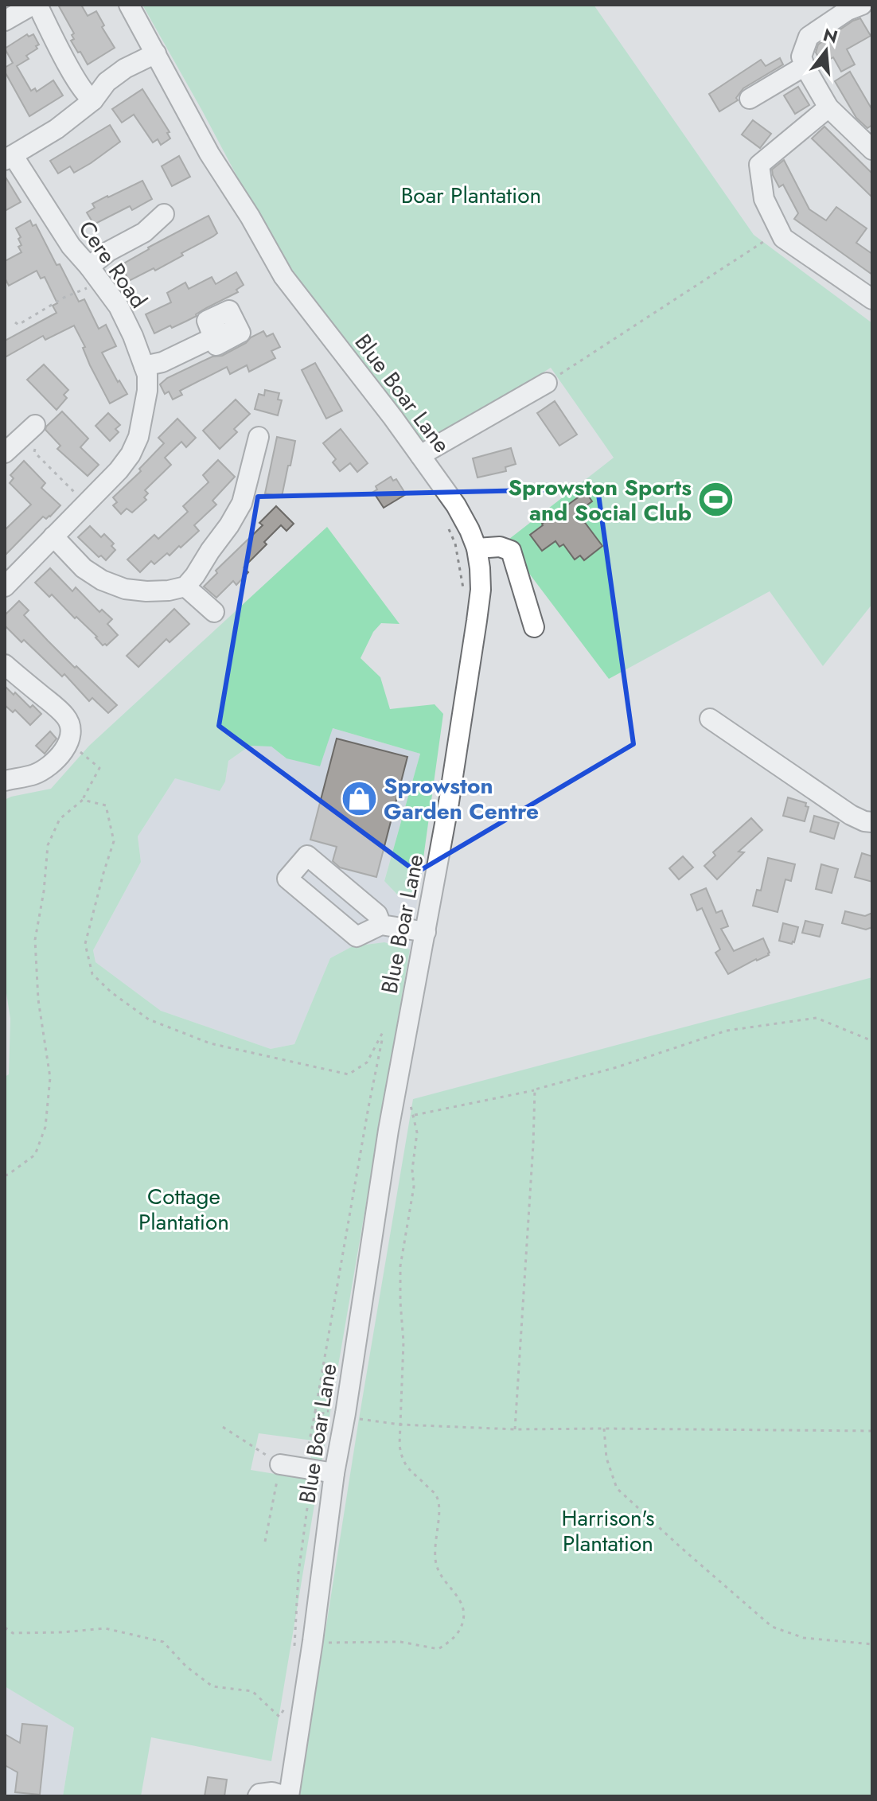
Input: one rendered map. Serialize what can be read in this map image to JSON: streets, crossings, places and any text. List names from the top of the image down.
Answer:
{
  "streets": {
    "street": ["Cere Road", "Blue Boar Lane"]
  },
  "parks": ["Boar Plantation", "Cottage Plantation", "Harrison's Plantation"],
  "places": {
    "sports": ["Sprowston Sports and Social Club"],
    "shop": ["Sprowston Garden Centre"]
  },
  "north": "top"
}
